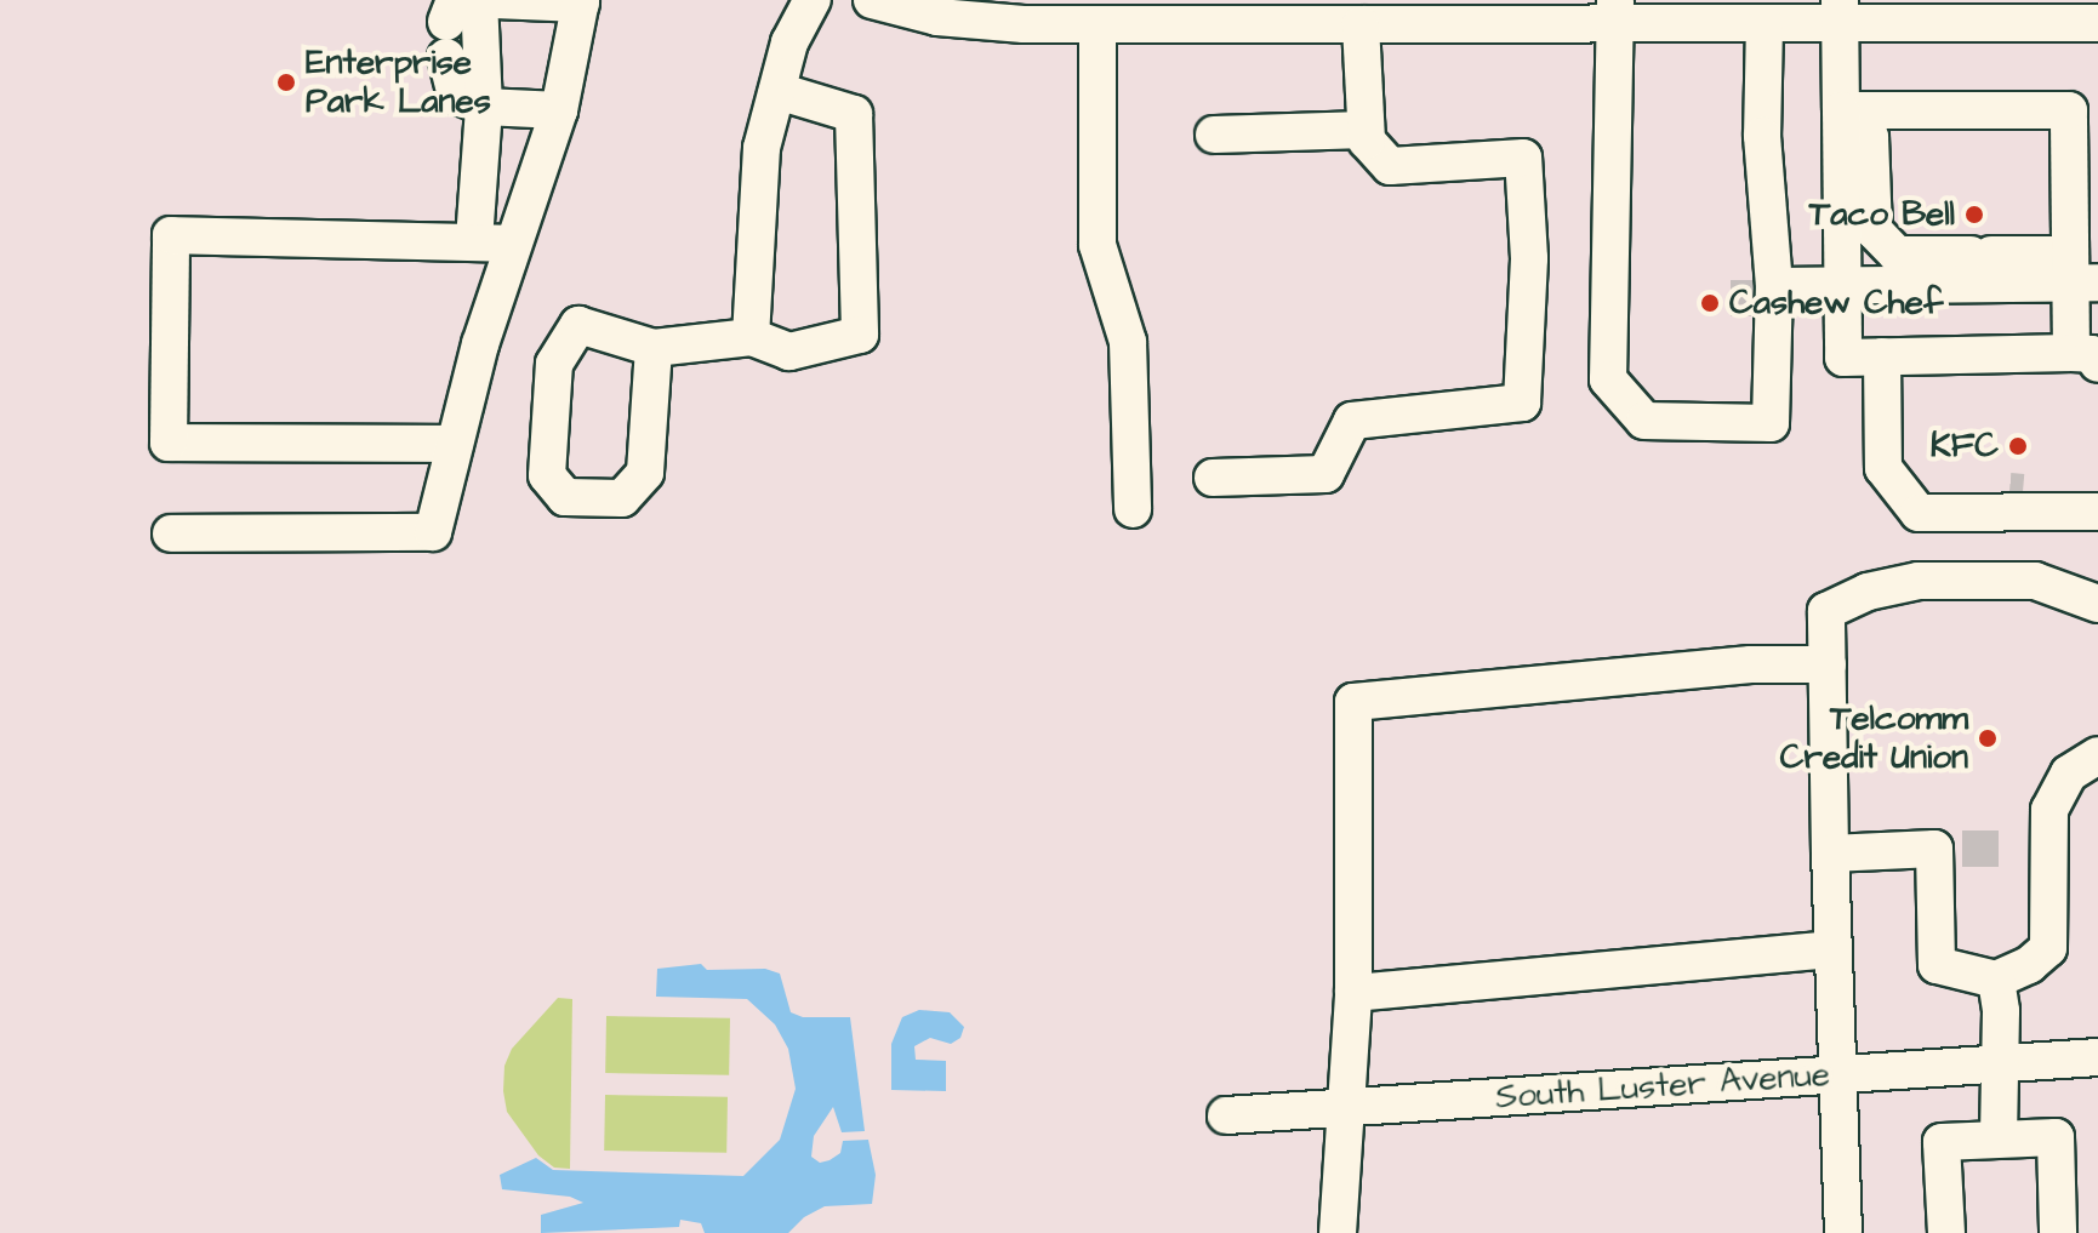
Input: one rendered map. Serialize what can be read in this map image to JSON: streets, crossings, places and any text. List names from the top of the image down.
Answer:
{
  "streets": {
    "street": ["South Luster Avenue"]
  },
  "places": [
    "Enterprise Park Lanes",
    "Taco Bell",
    "Cashew Chef",
    "KFC",
    "Telcomm Credit Union"
  ]
}
